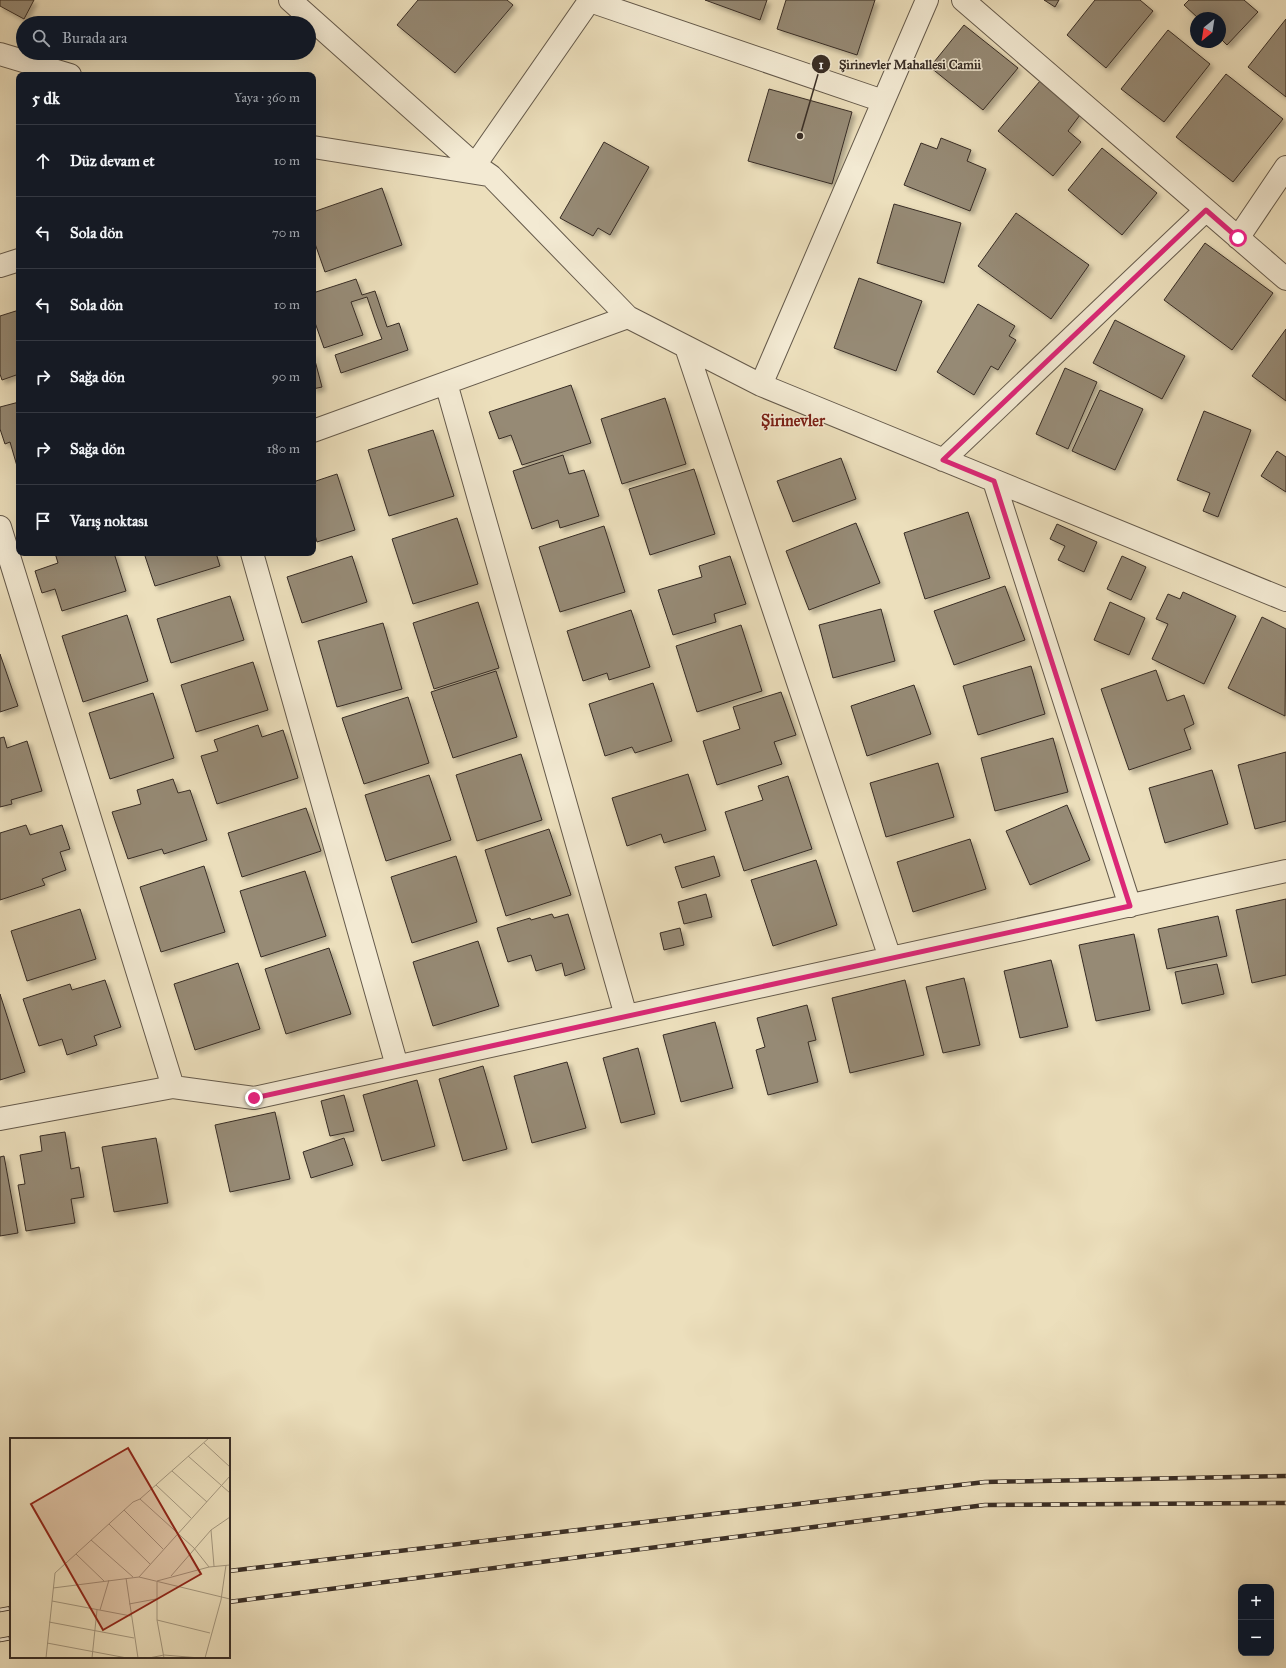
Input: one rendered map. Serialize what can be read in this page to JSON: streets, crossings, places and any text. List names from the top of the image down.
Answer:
{
  "districts": ["Şirinevler"],
  "places": ["Şirinevler Mahallesi Camii"],
  "north": "bottom left",
  "page": {
    "search": "Burada ara",
    "heading": ["5 dk", "Yaya · 360 m"],
    "list": [
      ["Düz devam et", "10 m"],
      ["Sola dön", "70 m"],
      ["Sola dön", "10 m"],
      ["Sağa dön", "90 m"],
      ["Sağa dön", "180 m"],
      "Varış noktası"
    ],
    "map_buttons": ["+", "−"]
  }
}
